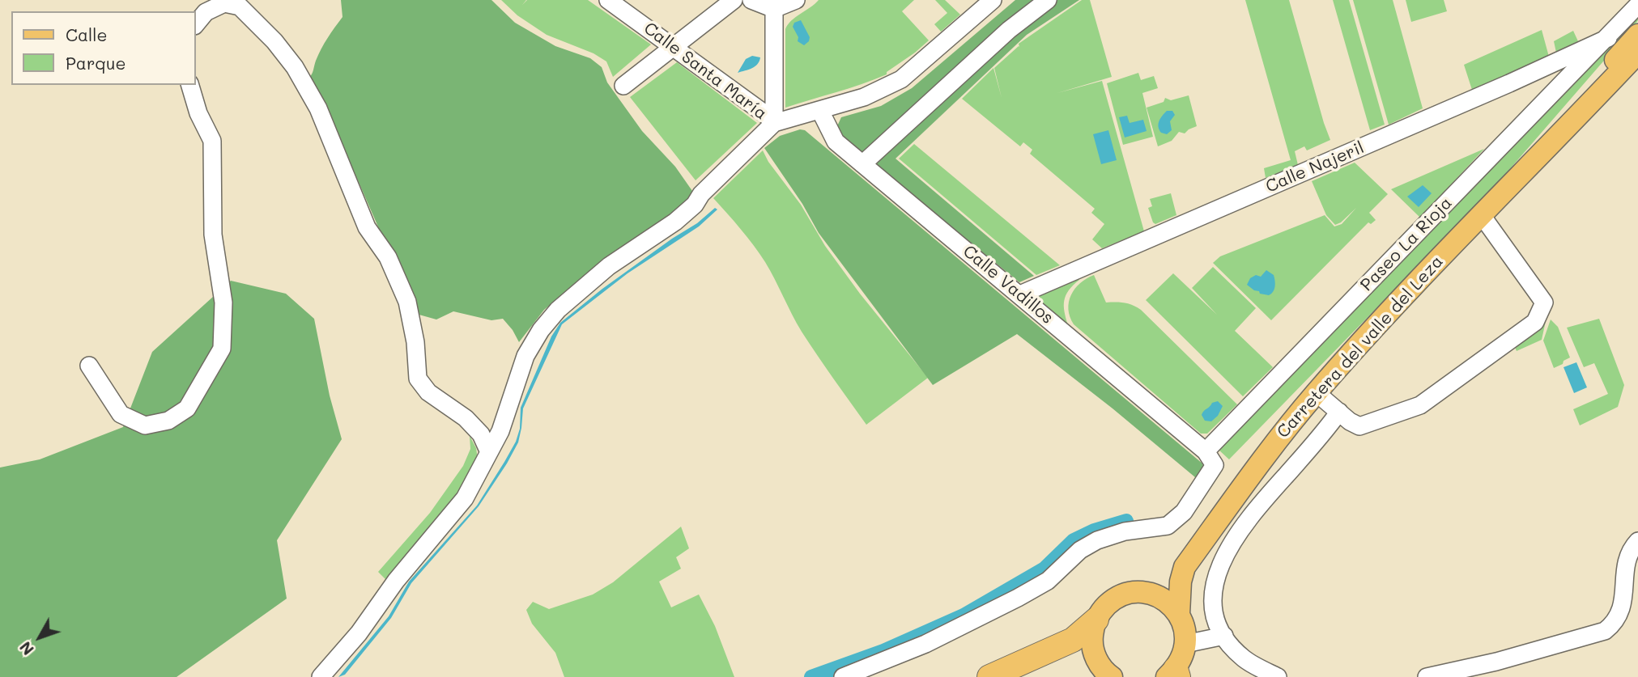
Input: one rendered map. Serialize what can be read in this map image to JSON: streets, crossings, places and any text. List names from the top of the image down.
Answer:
{
  "streets": {
    "main road": ["Carretera del valle del Leza"],
    "street": [
      "Calle Santa María",
      "Calle Najeril",
      "Paseo La Rioja",
      "Calle Vadillos"
    ]
  },
  "crossings": [
    ["Calle Najeril", "Paseo La Rioja"],
    ["Calle Najeril", "Calle Vadillos"],
    ["Calle Najeril", "Carretera del valle del Leza"],
    ["Paseo La Rioja", "Calle Vadillos"],
    ["Paseo La Rioja", "Carretera del valle del Leza"]
  ],
  "legend": ["Calle", "Parque"],
  "north": "bottom left"
}
